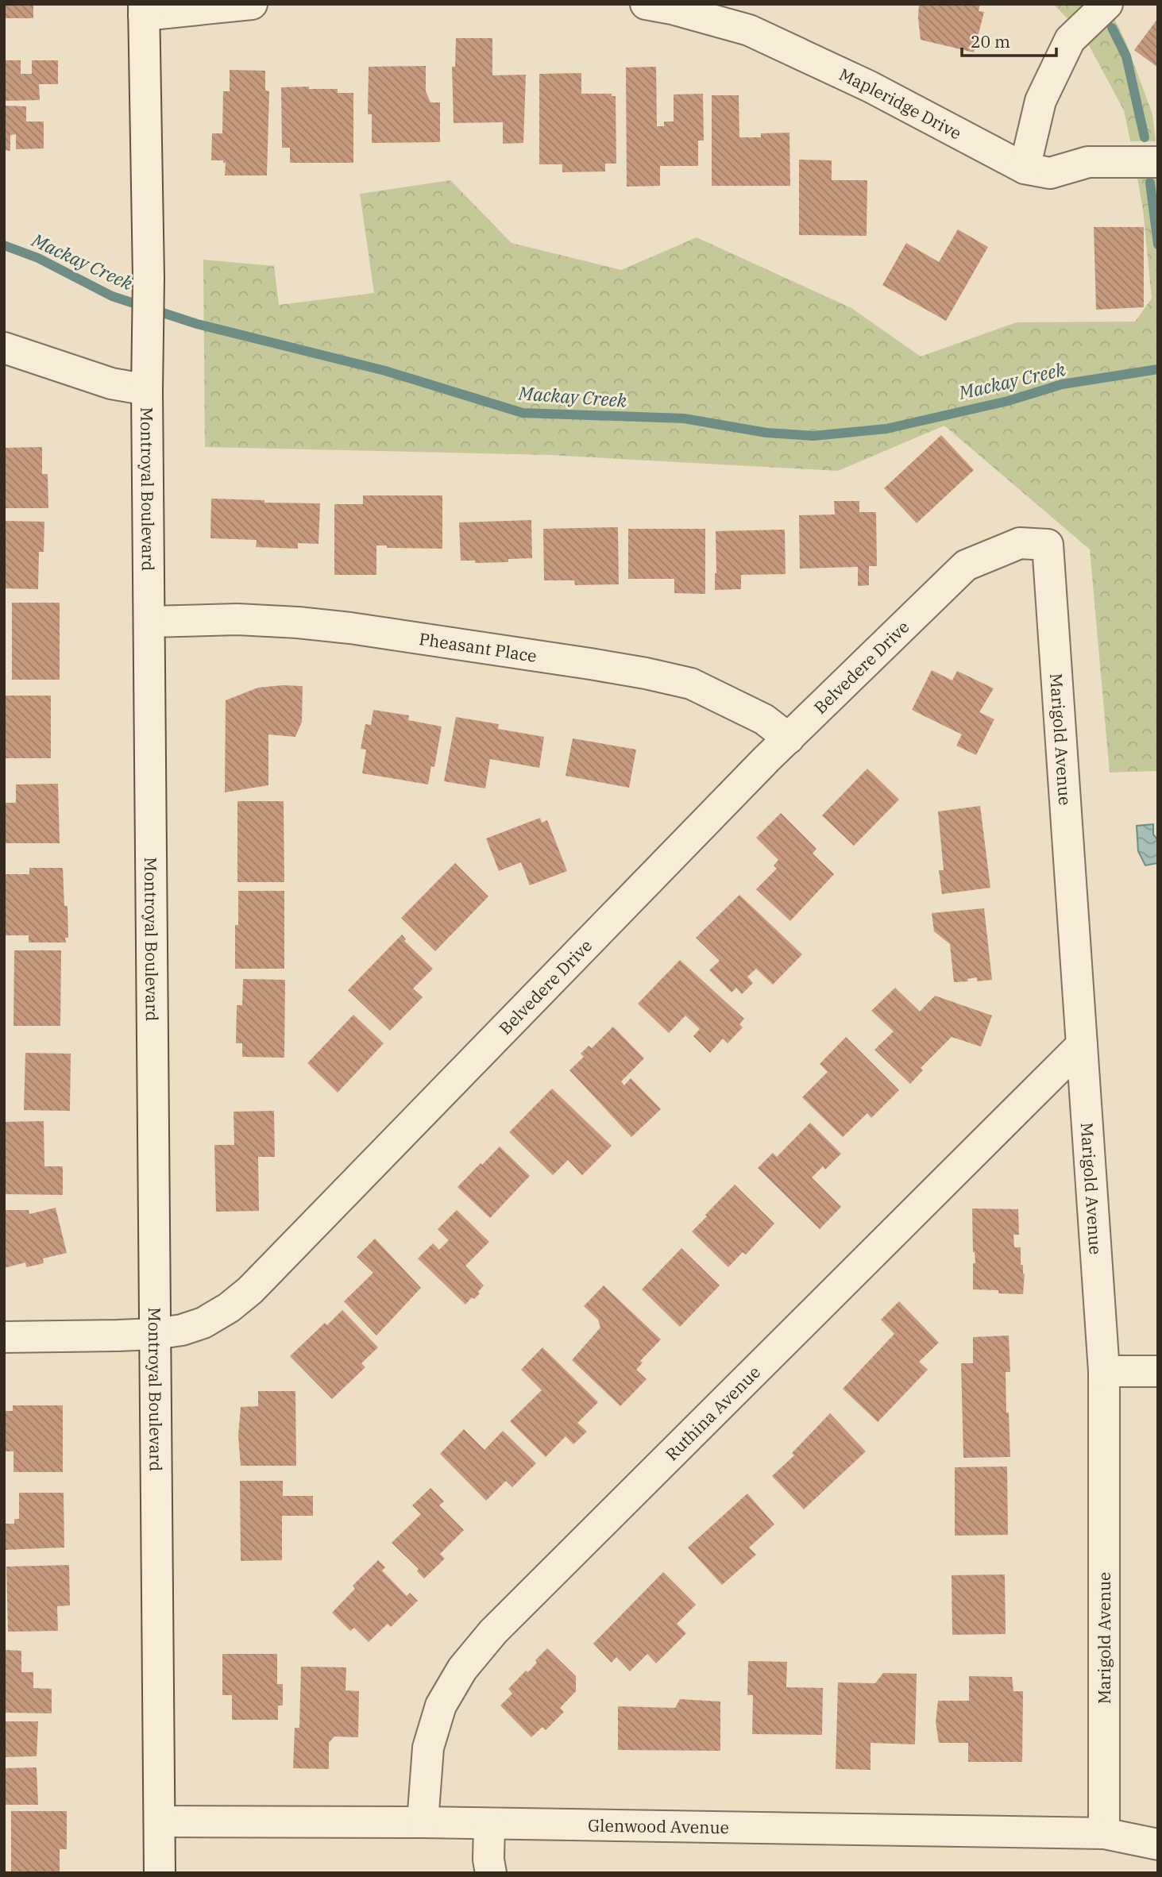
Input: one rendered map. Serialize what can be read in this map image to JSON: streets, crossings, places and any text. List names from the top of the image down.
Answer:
{
  "streets": {
    "street": [
      "Mapleridge Drive",
      "Montroyal Boulevard",
      "Pheasant Place",
      "Belvedere Drive",
      "Marigold Avenue",
      "Ruthina Avenue",
      "Glenwood Avenue"
    ]
  },
  "crossings": [
    ["Montroyal Boulevard", "Pheasant Place"],
    ["Montroyal Boulevard", "Belvedere Drive"],
    ["Montroyal Boulevard", "Glenwood Avenue"],
    ["Pheasant Place", "Belvedere Drive"],
    ["Belvedere Drive", "Marigold Avenue"],
    ["Marigold Avenue", "Ruthina Avenue"],
    ["Marigold Avenue", "Glenwood Avenue"],
    ["Ruthina Avenue", "Glenwood Avenue"]
  ],
  "water": ["Mackay Creek"],
  "scale_bar": "20 m"
}
